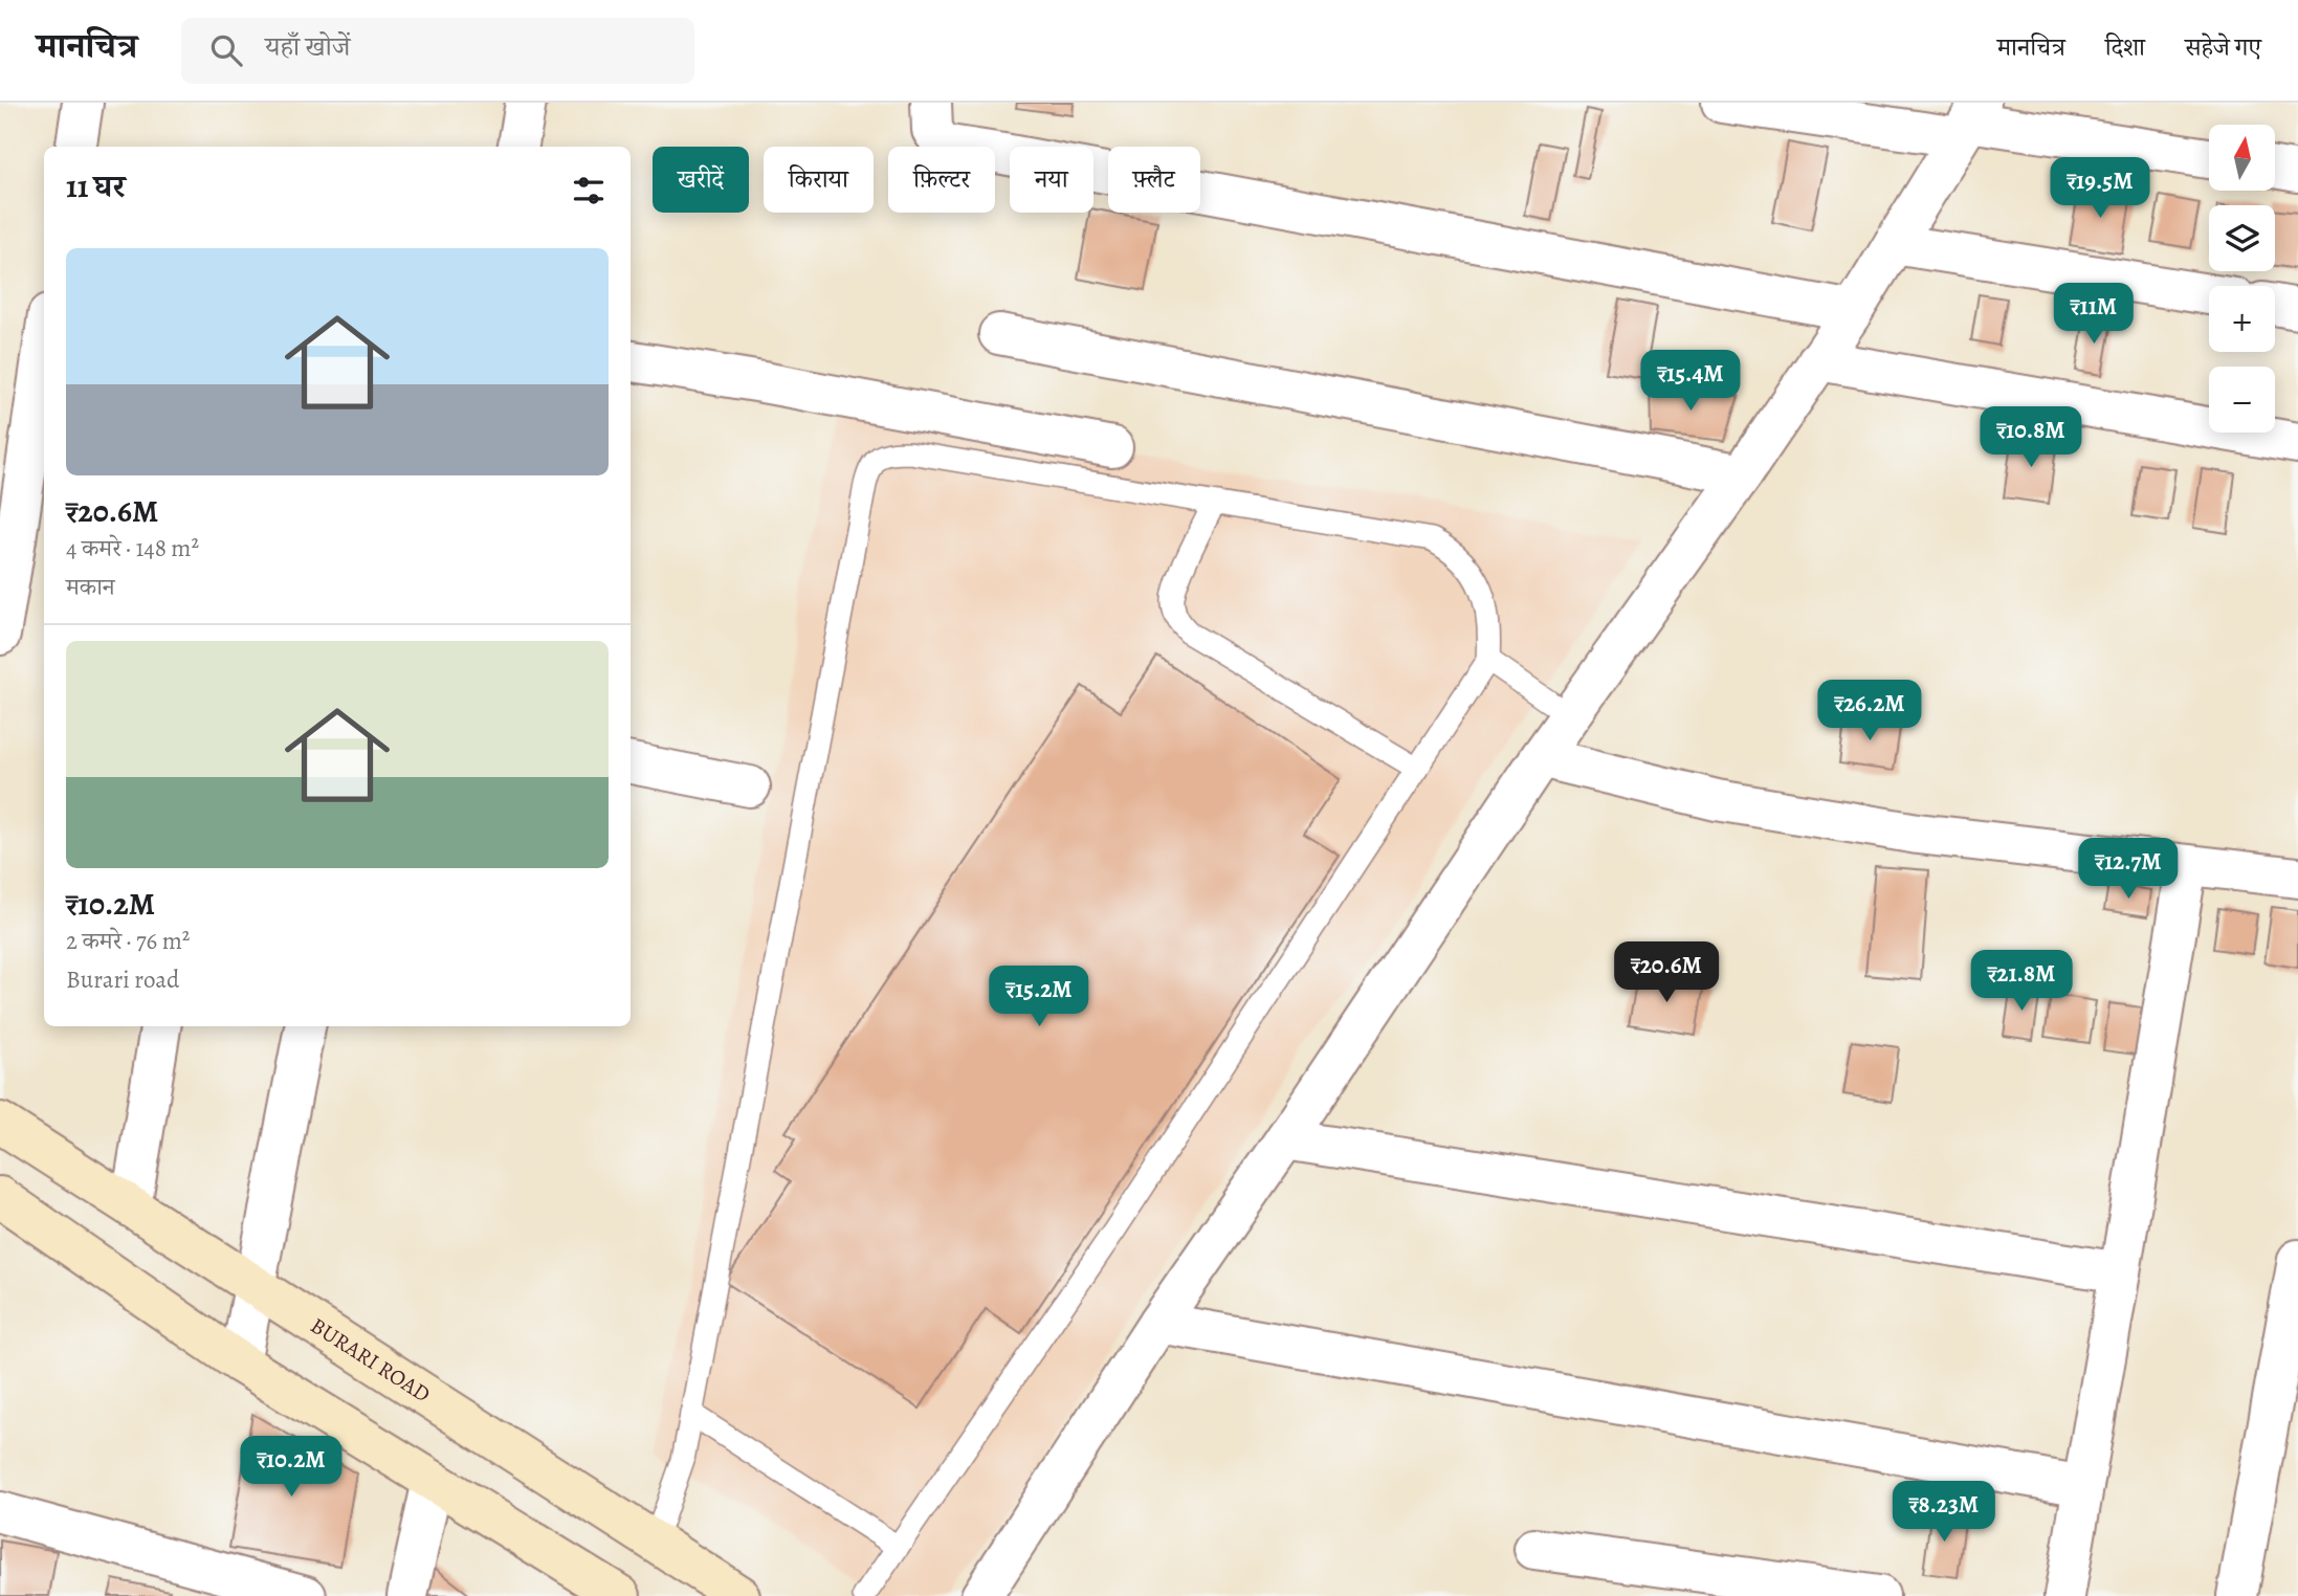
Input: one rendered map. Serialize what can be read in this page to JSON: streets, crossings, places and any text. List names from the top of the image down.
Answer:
{
  "streets": {
    "main road": ["BURARI ROAD"]
  },
  "north": "top",
  "page": {
    "header": "मानचित्र",
    "search": "यहाँ खोजें",
    "nav": ["मानचित्र", "दिशा", "सहेजे गए"],
    "map_buttons": ["+", "−"],
    "chip": [
      "खरीदें",
      "किराया",
      "फ़िल्टर",
      "नया",
      "फ़्लैट"
    ],
    "heading": "11 घर",
    "price": [
      "₹19.5M",
      "₹11M",
      "₹15.4M",
      "₹10.8M",
      "₹26.2M",
      "₹12.7M",
      "₹20.6M",
      "₹21.8M",
      "₹15.2M",
      "₹10.2M",
      "₹8.23M"
    ],
    "list": [
      {
        "name": "₹20.6M",
        "note": "4 कमरे · 148 m² · मकान"
      },
      {
        "name": "₹10.2M",
        "note": "2 कमरे · 76 m² · Burari road"
      }
    ]
  }
}
